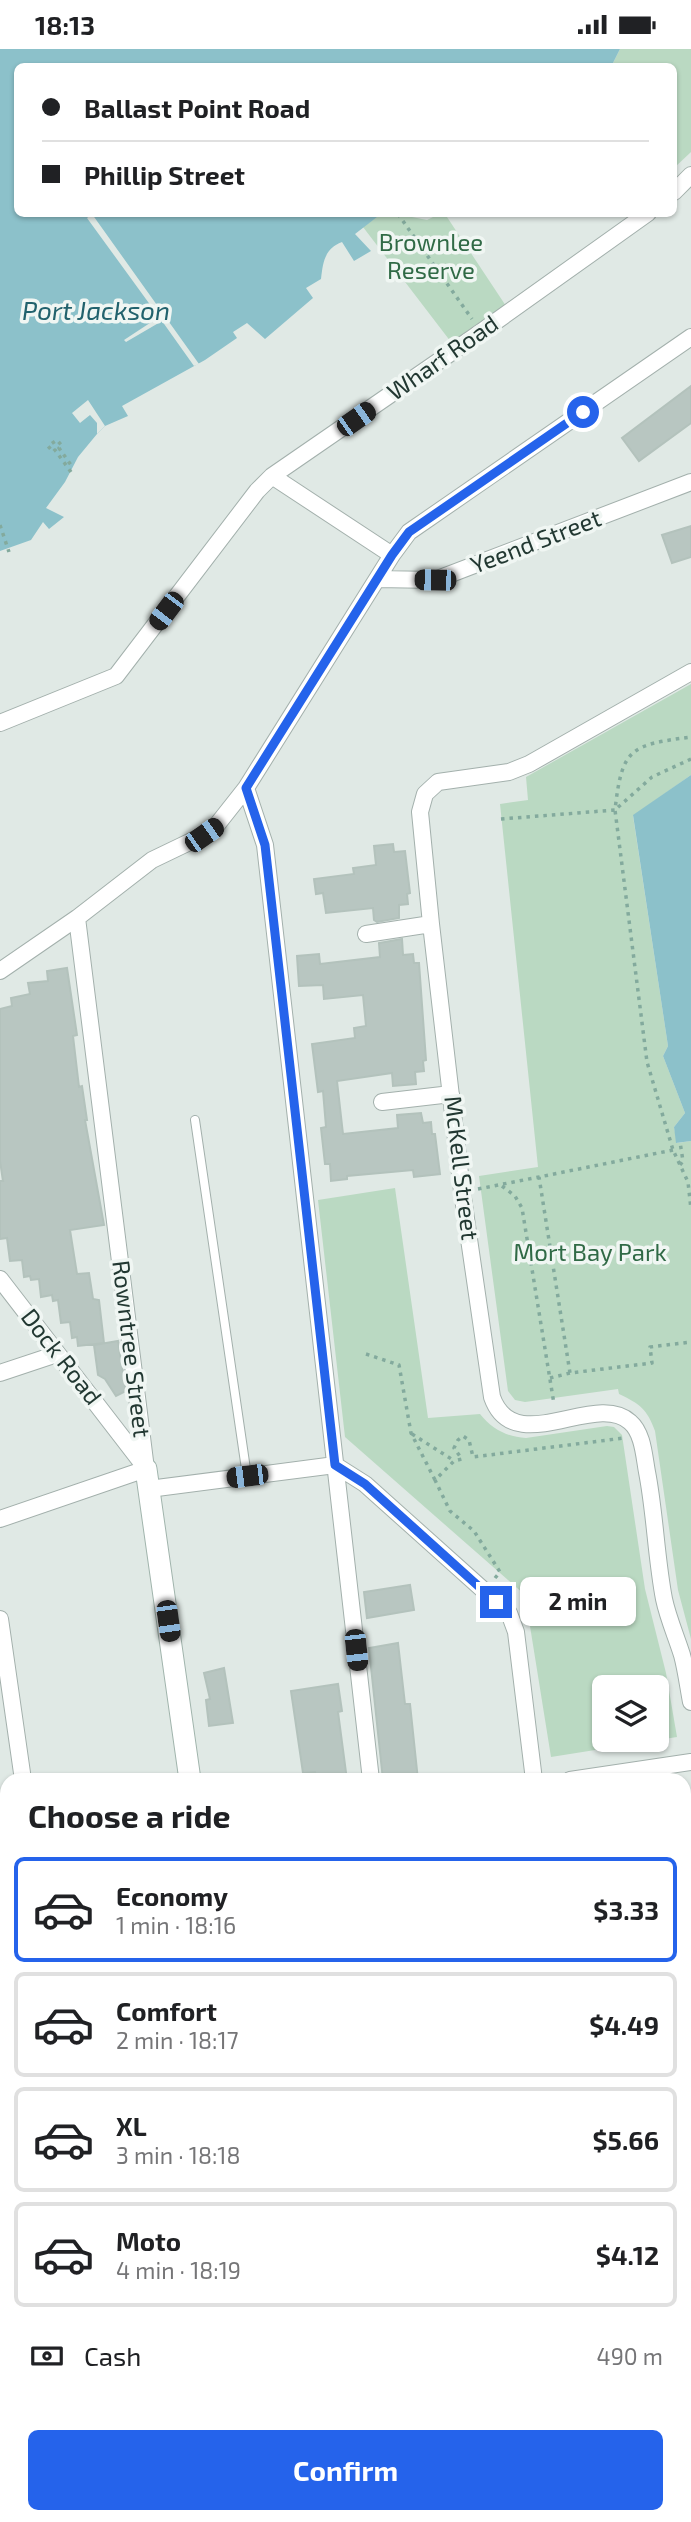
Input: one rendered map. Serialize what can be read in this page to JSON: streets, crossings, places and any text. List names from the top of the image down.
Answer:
{
  "streets": {
    "street": [
      "Wharf Road",
      "Yeend Street",
      "McKell Street",
      "Rowntree Street",
      "Dock Road"
    ]
  },
  "crossings": [
    ["Rowntree Street", "Dock Road"]
  ],
  "water": ["Port Jackson"],
  "parks": ["Brownlee Reserve", "Mort Bay Park"],
  "page": {
    "status": "18:13",
    "banner": ["Ballast Point Road", "Phillip Street"],
    "bubble": "2 min",
    "heading": "Choose a ride",
    "list": [
      {
        "name": "Economy",
        "note": "1 min · 18:16",
        "value": "$3.33"
      },
      {
        "name": "Comfort",
        "note": "2 min · 18:17",
        "value": "$4.49"
      },
      {
        "name": "XL",
        "note": "3 min · 18:18",
        "value": "$5.66"
      },
      {
        "name": "Moto",
        "note": "4 min · 18:19",
        "value": "$4.12"
      }
    ],
    "pay": ["Cash", "490 m"],
    "buttons": "Confirm"
  }
}
